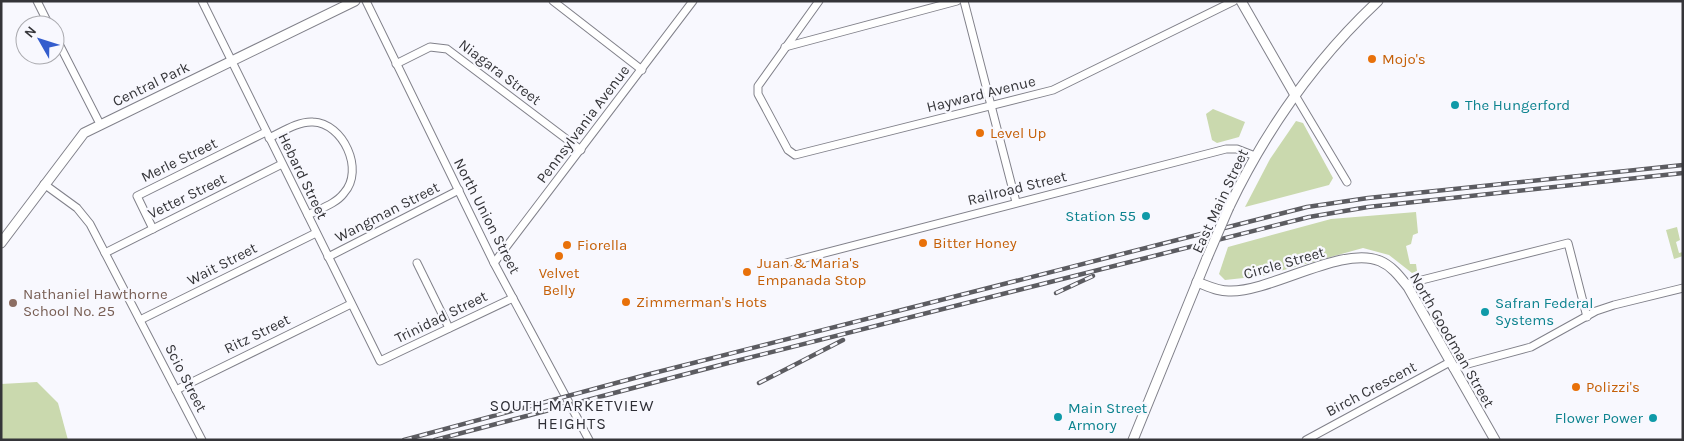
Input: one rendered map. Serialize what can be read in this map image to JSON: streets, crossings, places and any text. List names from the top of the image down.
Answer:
{
  "streets": {
    "main road": [
      "Central Park",
      "East Main Street",
      "Circle Street",
      "North Goodman Street"
    ],
    "street": [
      "Niagara Street",
      "Hayward Avenue",
      "Pennsylvania Avenue",
      "Merle Street",
      "Hebard Street",
      "Railroad Street",
      "Vetter Street",
      "Wangman Street",
      "North Union Street",
      "Wait Street",
      "Trinidad Street",
      "Ritz Street",
      "Scio Street",
      "Birch Crescent"
    ]
  },
  "crossings": [
    ["Niagara Street", "Pennsylvania Avenue"],
    ["Niagara Street", "North Union Street"],
    ["Central Park", "Hebard Street"],
    ["Central Park", "Scio Street"],
    ["Pennsylvania Avenue", "North Union Street"],
    ["Merle Street", "Hebard Street"],
    ["Merle Street", "Vetter Street"],
    ["Hebard Street", "Vetter Street"],
    ["Hebard Street", "Wangman Street"],
    ["Hebard Street", "Wait Street"],
    ["Hebard Street", "Trinidad Street"],
    ["Hebard Street", "Ritz Street"],
    ["Railroad Street", "East Main Street"],
    ["Vetter Street", "Scio Street"],
    ["East Main Street", "Circle Street"],
    ["Wangman Street", "North Union Street"],
    ["North Union Street", "Trinidad Street"],
    ["Circle Street", "North Goodman Street"],
    ["Wait Street", "Scio Street"],
    ["Ritz Street", "Scio Street"],
    ["North Goodman Street", "Birch Crescent"]
  ],
  "districts": ["SOUTH MARKETVIEW HEIGHTS"],
  "places": [
    "Mojo's",
    "The Hungerford",
    "Level Up",
    "Station 55",
    "Bitter Honey",
    "Fiorella",
    "Velvet Belly",
    "Juan & Maria's Empanada Stop",
    "Zimmerman's Hots",
    "Nathaniel Hawthorne School No. 25",
    "Safran Federal Systems",
    "Polizzi's",
    "Main Street Armory",
    "Flower Power"
  ],
  "north": "top left"
}
